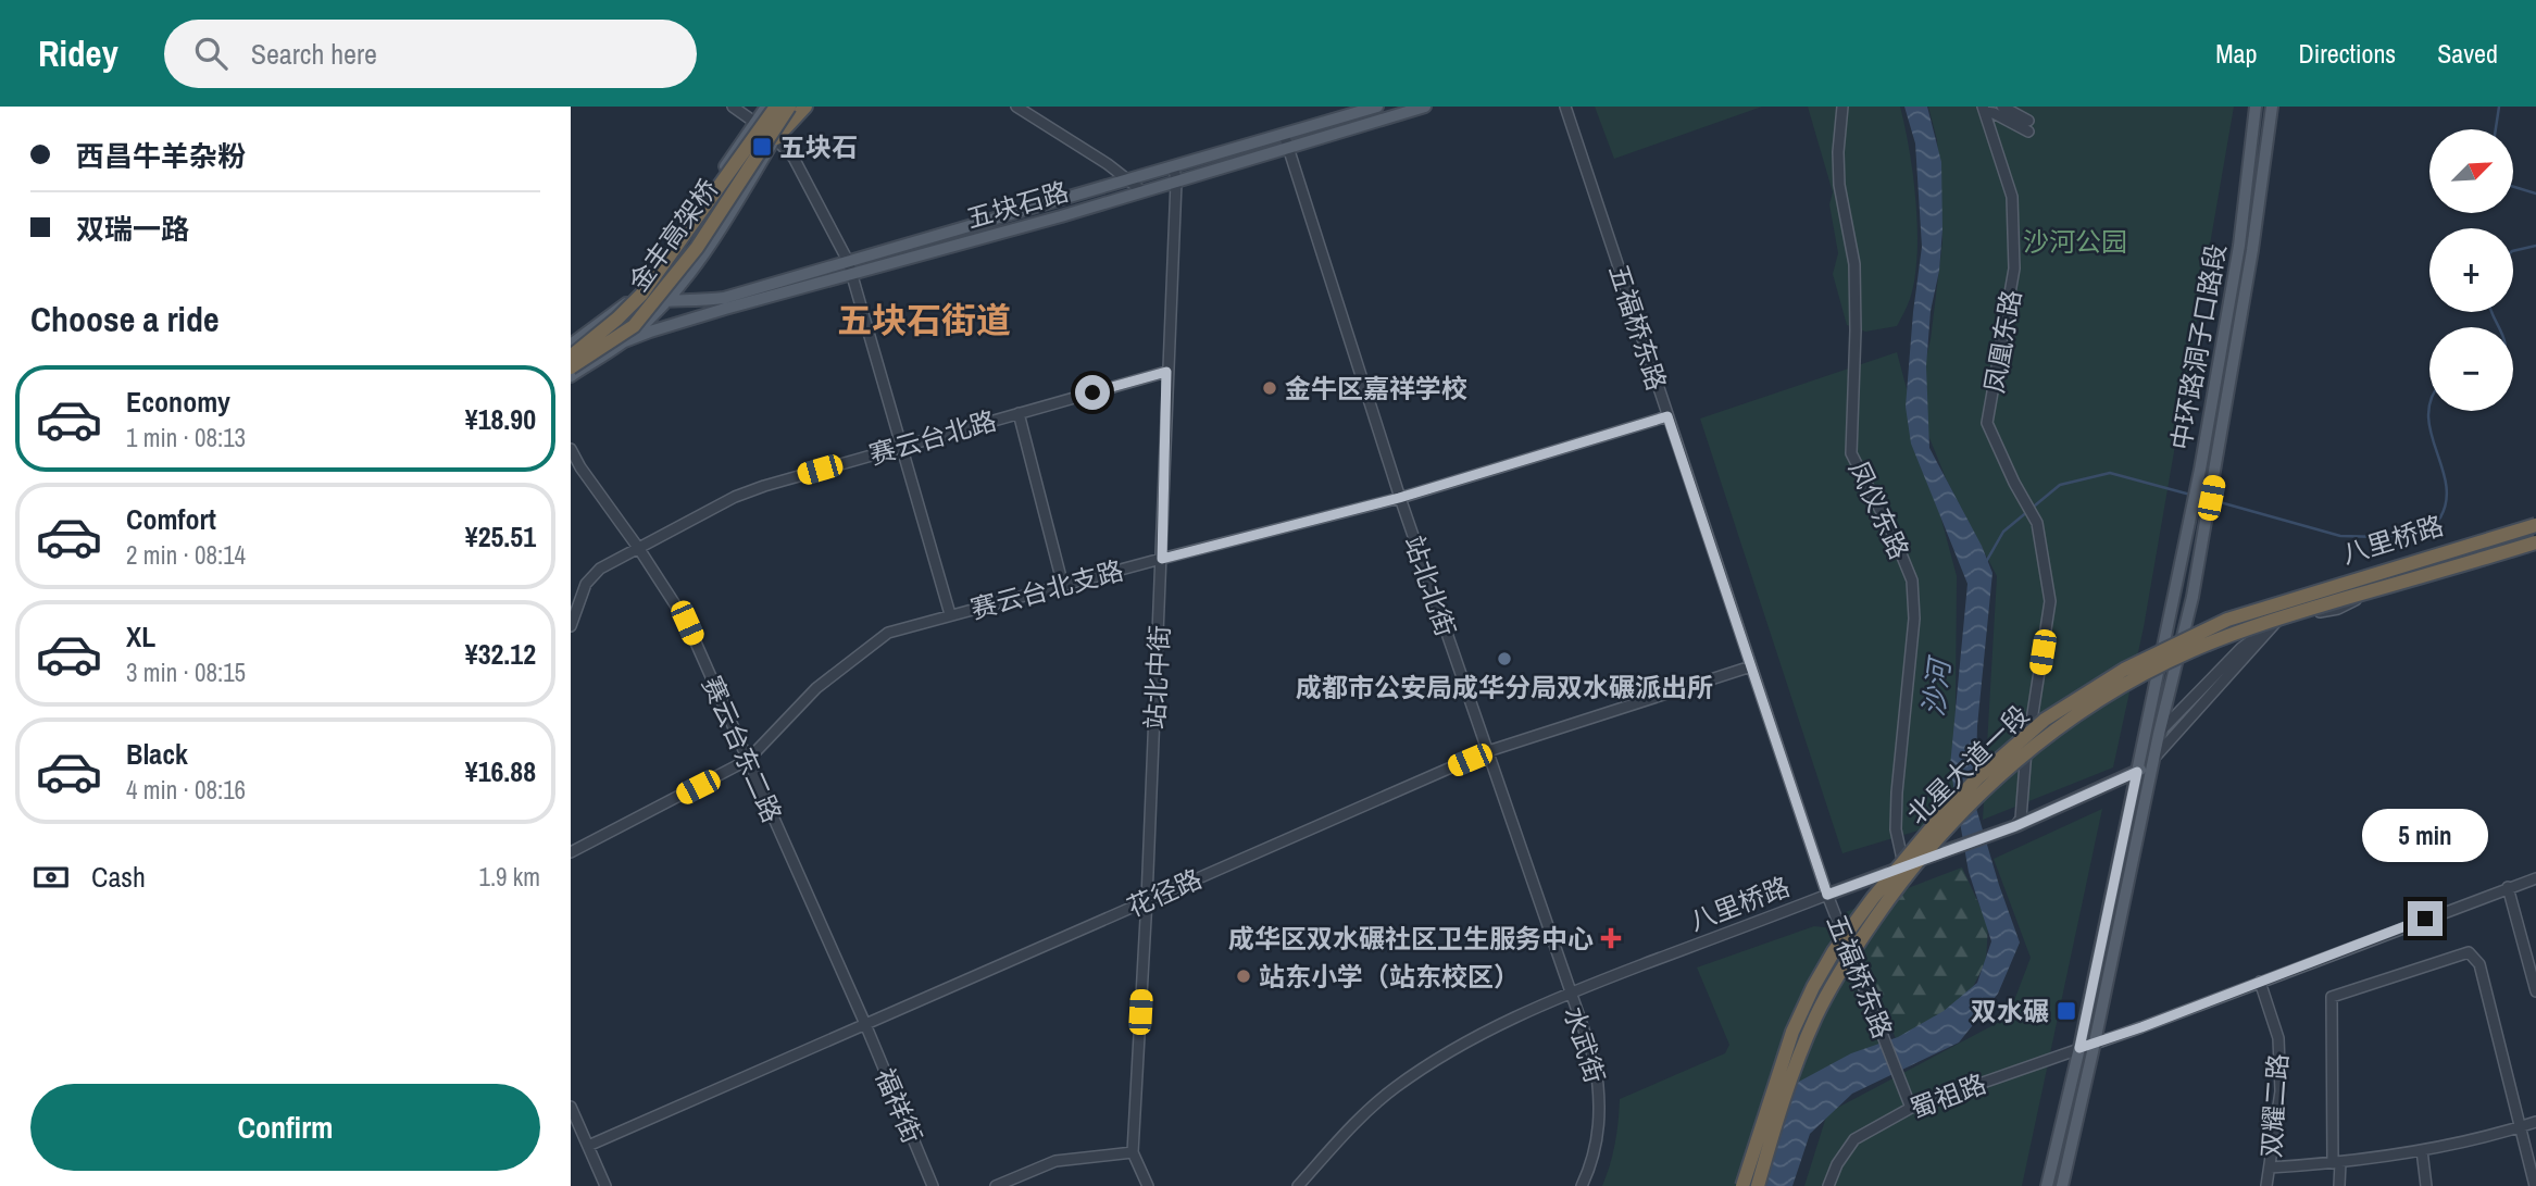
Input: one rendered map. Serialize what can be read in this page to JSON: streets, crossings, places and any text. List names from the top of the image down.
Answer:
{
  "streets": {
    "highway": ["金丰高架桥", "北星大道一段"],
    "main road": ["五块石路", "中环路洞子口路段", "八里桥路"],
    "street": [
      "五福桥东路",
      "凤凰东路",
      "赛云台北路",
      "凤仪东路",
      "站北北街",
      "赛云台北支路",
      "站北中街",
      "赛云台东二路",
      "花径路",
      "水武街",
      "蜀祖路",
      "福祥街",
      "双耀二路"
    ]
  },
  "crossings": [
    ["五块石路", "站北北街"],
    ["五块石路", "站北中街"],
    ["五福桥东路", "八里桥路"],
    ["五福桥东路", "赛云台北支路"],
    ["五福桥东路", "花径路"],
    ["五福桥东路", "蜀祖路"],
    ["凤凰东路", "八里桥路"],
    ["中环路洞子口路段", "八里桥路"],
    ["中环路洞子口路段", "蜀祖路"],
    ["赛云台北路", "站北中街"],
    ["赛云台北路", "赛云台东二路"],
    ["凤仪东路", "八里桥路"],
    ["八里桥路", "站北北街"],
    ["八里桥路", "北星大道一段"],
    ["八里桥路", "水武街"],
    ["站北北街", "赛云台北支路"],
    ["站北北街", "花径路"],
    ["站北北街", "水武街"],
    ["赛云台北支路", "站北中街"],
    ["赛云台北支路", "赛云台东二路"],
    ["站北中街", "花径路"],
    ["赛云台东二路", "花径路"],
    ["赛云台东二路", "福祥街"],
    ["花径路", "福祥街"],
    ["蜀祖路", "双耀二路"]
  ],
  "districts": ["五块石街道"],
  "water": ["沙河"],
  "parks": ["沙河公园"],
  "places": {
    "transit": ["五块石", "双水碾"],
    "other": ["金牛区嘉祥学校", "成都市公安局成华分局双水碾派出所", "站东小学（站东校区）"],
    "health": ["成华区双水碾社区卫生服务中心"]
  },
  "north": "top right",
  "page": {
    "header": "Ridey",
    "search": "Search here",
    "nav": ["Map", "Directions", "Saved"],
    "banner": ["西昌牛羊杂粉", "双瑞一路"],
    "map_buttons": ["+", "−"],
    "heading": "Choose a ride",
    "list": [
      {
        "name": "Economy",
        "note": "1 min · 08:13",
        "value": "¥18.90"
      },
      {
        "name": "Comfort",
        "note": "2 min · 08:14",
        "value": "¥25.51"
      },
      {
        "name": "XL",
        "note": "3 min · 08:15",
        "value": "¥32.12"
      },
      {
        "name": "Black",
        "note": "4 min · 08:16",
        "value": "¥16.88"
      }
    ],
    "bubble": "5 min",
    "pay": ["Cash", "1.9 km"],
    "buttons": "Confirm"
  }
}
